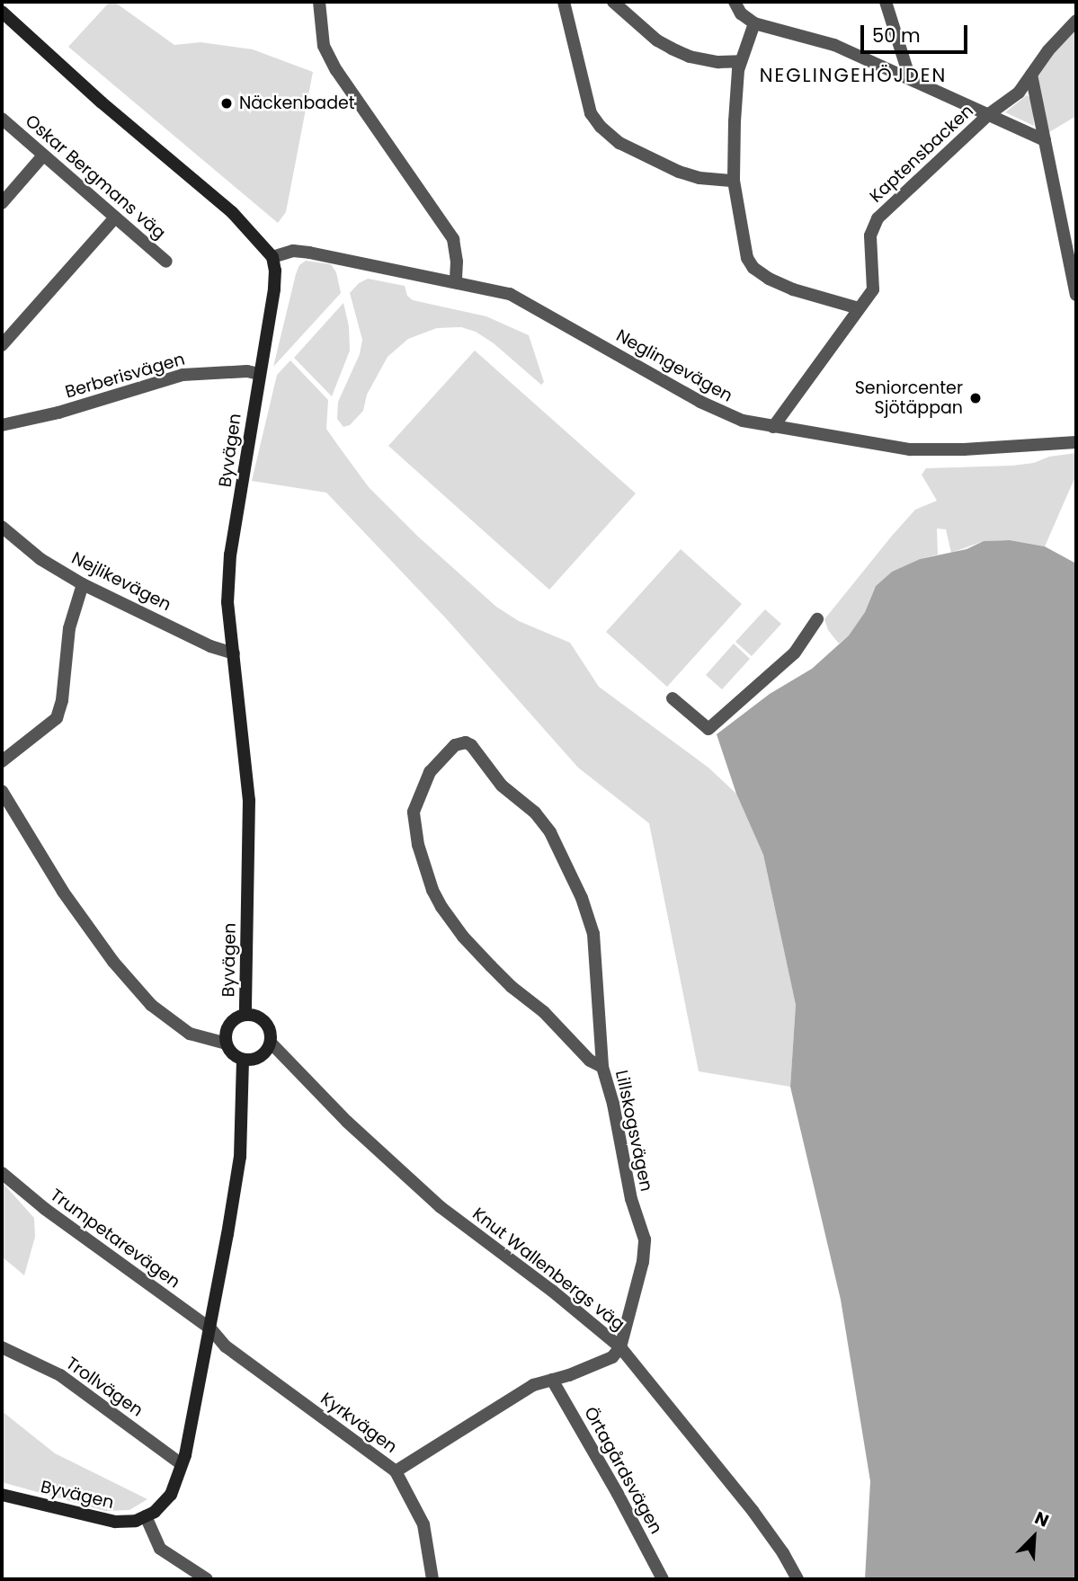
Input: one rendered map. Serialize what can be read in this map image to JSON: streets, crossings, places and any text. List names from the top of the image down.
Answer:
{
  "streets": {
    "street": [
      "Kaptensbacken",
      "Oskar Bergmans väg",
      "Neglingevägen",
      "Berberisvägen",
      "Byvägen",
      "Nejlikevägen",
      "Lillskogsvägen",
      "Trumpetarevägen",
      "Knut Wallenbergs väg",
      "Trollvägen",
      "Kyrkvägen",
      "Örtagårdsvägen"
    ]
  },
  "crossings": [
    ["Kaptensbacken", "Neglingevägen"],
    ["Neglingevägen", "Byvägen"],
    ["Berberisvägen", "Byvägen"],
    ["Byvägen", "Nejlikevägen"],
    ["Byvägen", "Knut Wallenbergs väg"],
    ["Lillskogsvägen", "Knut Wallenbergs väg"],
    ["Trumpetarevägen", "Kyrkvägen"]
  ],
  "districts": ["NEGLINGEHÖJDEN"],
  "places": ["Näckenbadet", "Seniorcenter Sjötäppan"],
  "scale_bar": "50 m",
  "north": "top right"
}
